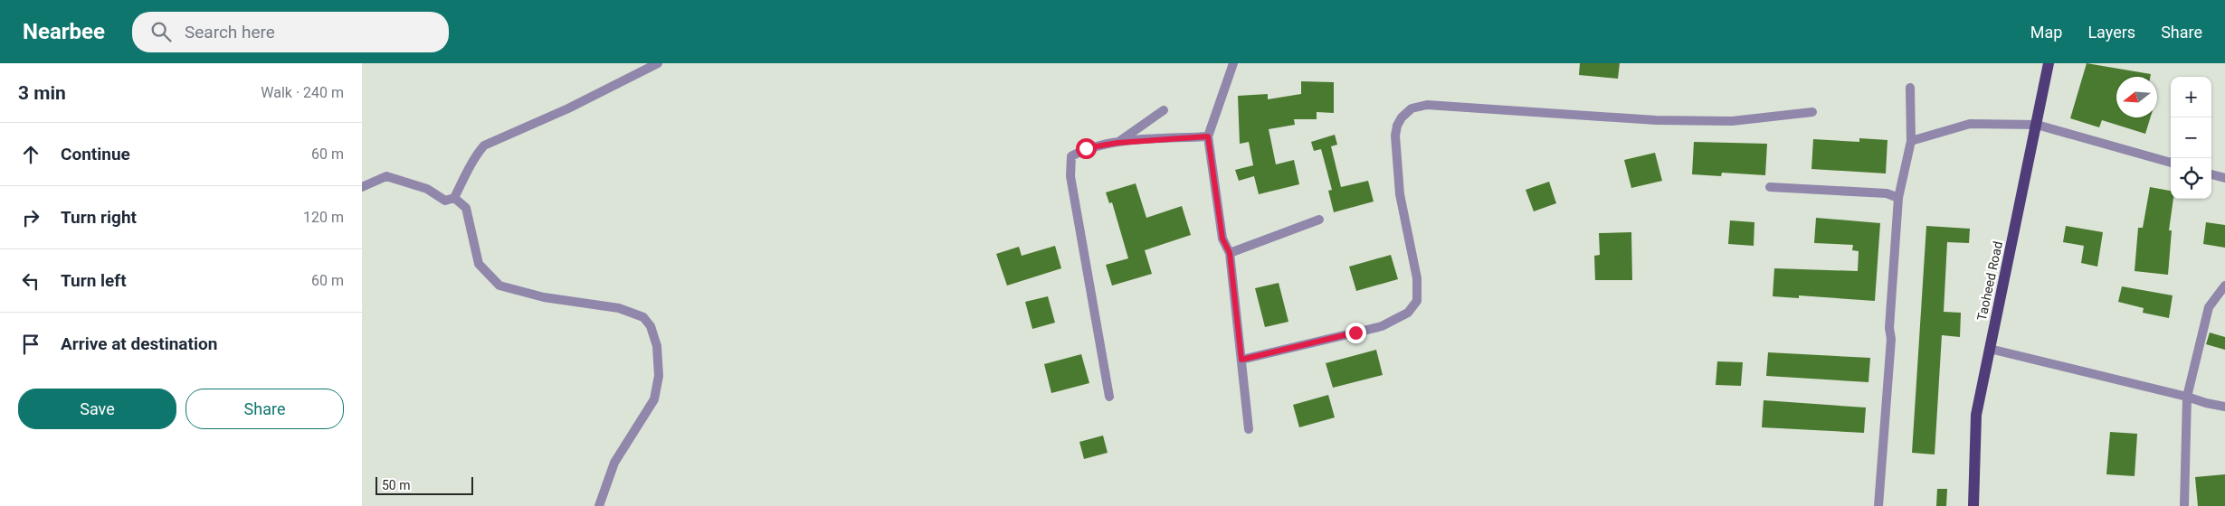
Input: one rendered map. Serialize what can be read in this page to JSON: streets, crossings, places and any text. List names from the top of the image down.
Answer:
{
  "streets": {
    "main road": ["Taoheed Road"]
  },
  "scale_bar": "50 m",
  "north": "left",
  "page": {
    "header": "Nearbee",
    "search": "Search here",
    "nav": ["Map", "Layers", "Share"],
    "heading": ["3 min", "Walk · 240 m"],
    "map_buttons": ["+", "−"],
    "list": [
      ["Continue", "60 m"],
      ["Turn right", "120 m"],
      ["Turn left", "60 m"],
      "Arrive at destination"
    ],
    "buttons": ["Save", "Share"],
    "scale": "50 m"
  }
}
